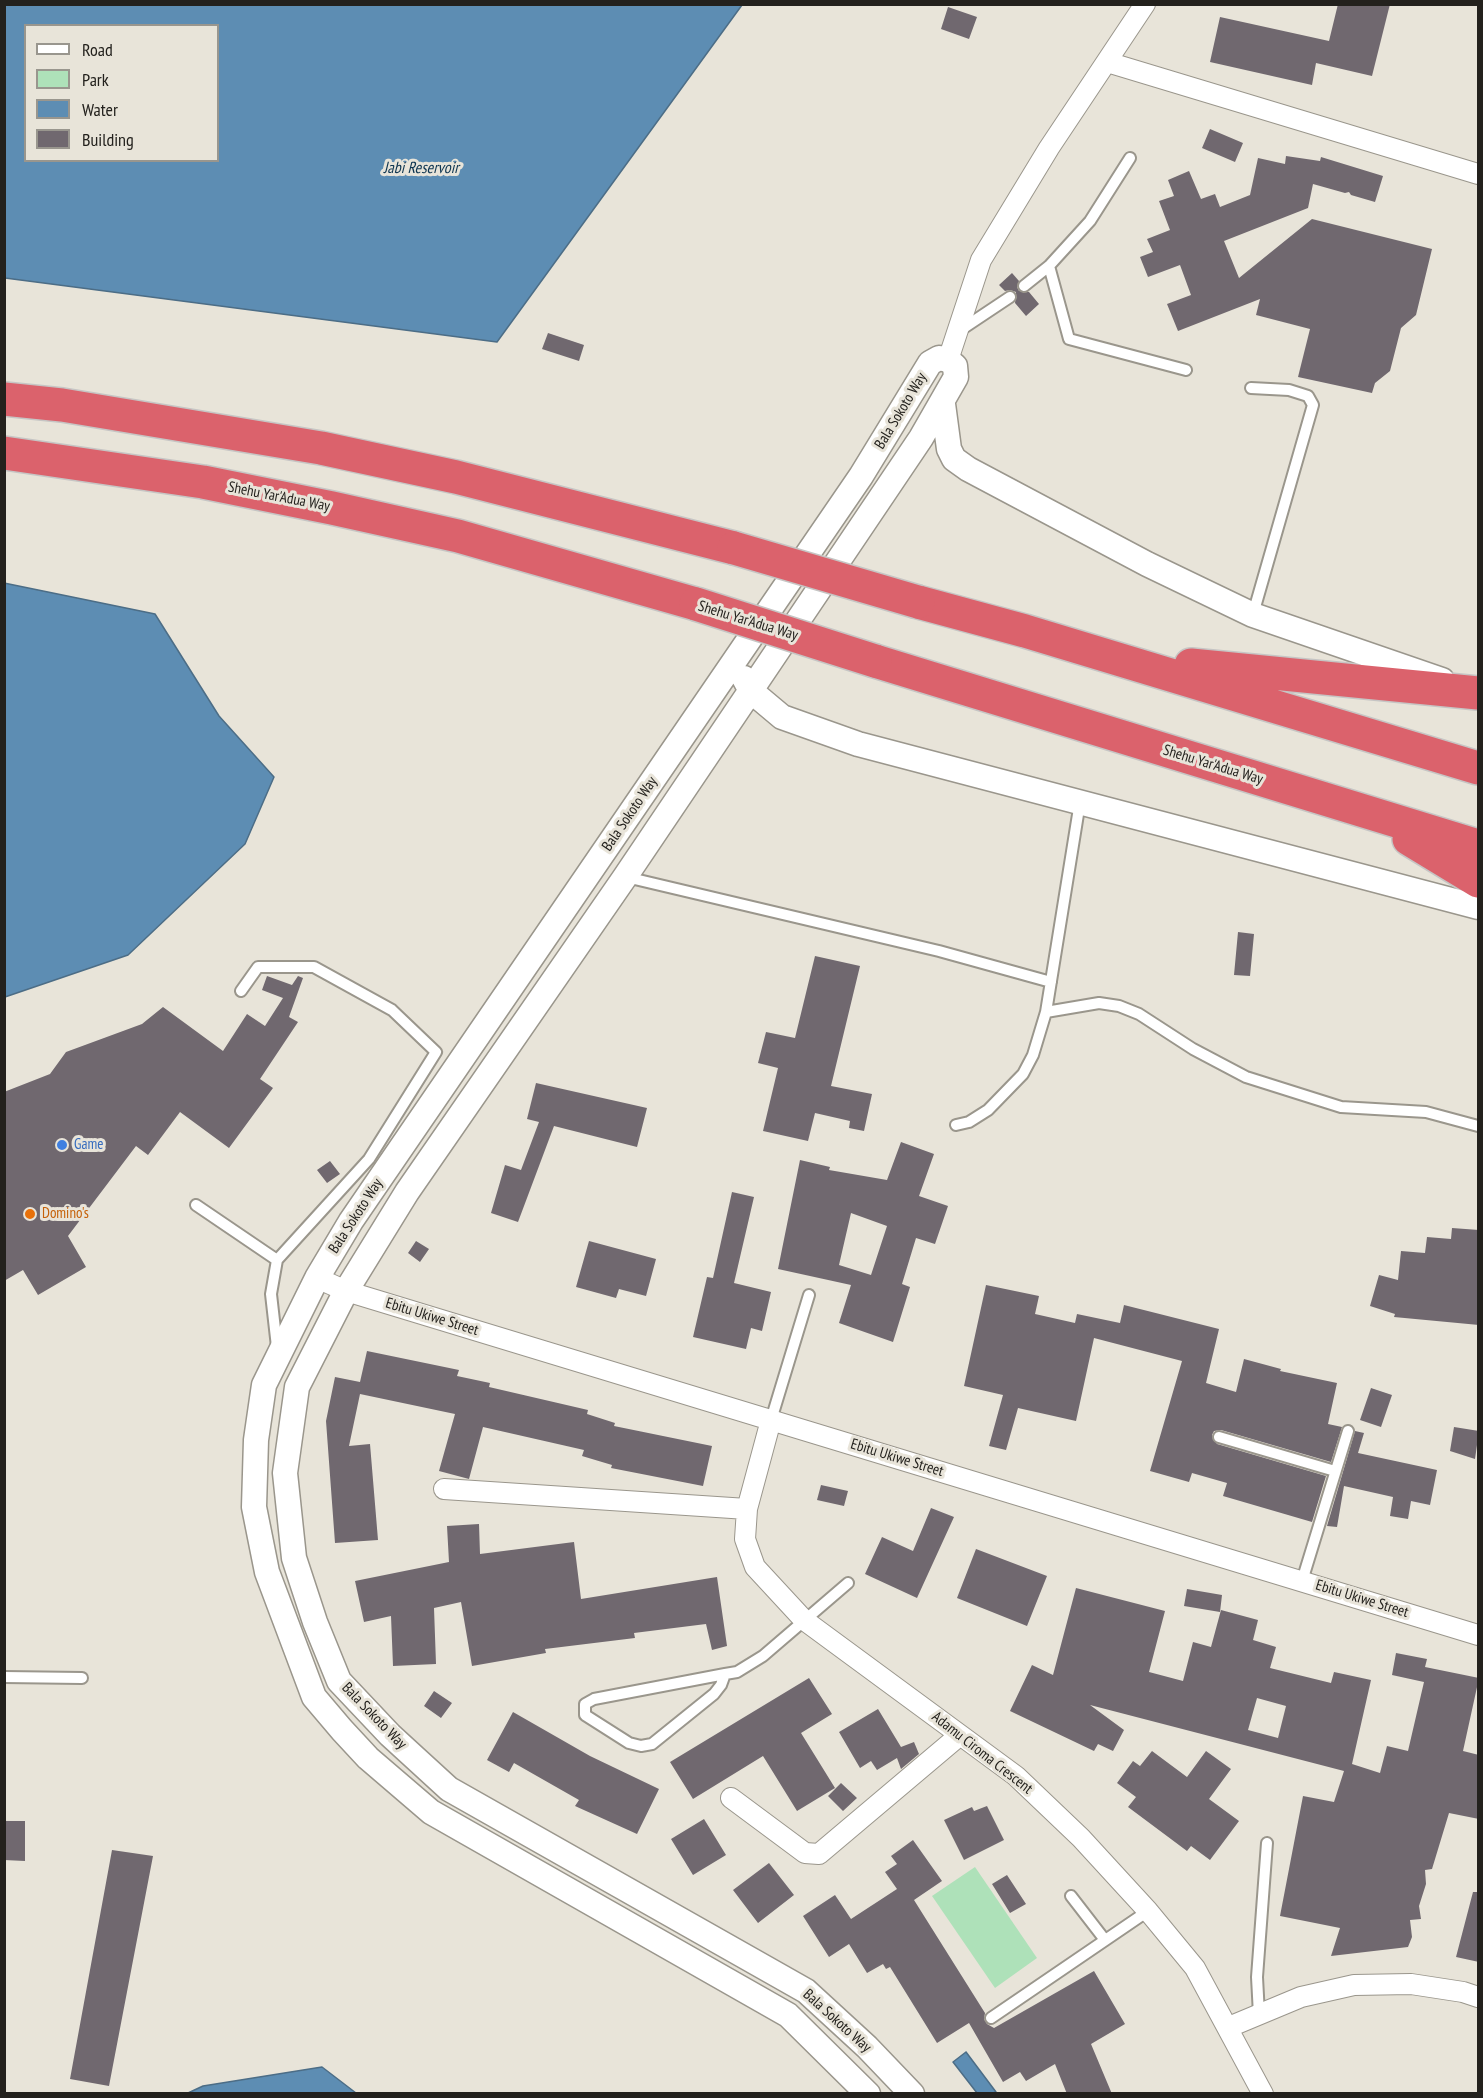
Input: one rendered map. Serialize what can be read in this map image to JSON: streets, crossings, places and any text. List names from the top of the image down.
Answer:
{
  "streets": {
    "highway": ["Shehu Yar'Adua Way"],
    "street": ["Bala Sokoto Way", "Ebitu Ukiwe Street", "Adamu Ciroma Crescent"]
  },
  "crossings": [
    ["Bala Sokoto Way", "Ebitu Ukiwe Street"],
    ["Ebitu Ukiwe Street", "Adamu Ciroma Crescent"]
  ],
  "water": ["Jabi Reservoir"],
  "places": ["Game", "Domino's"],
  "legend": [
    "Road",
    "Park",
    "Water",
    "Building"
  ]
}
